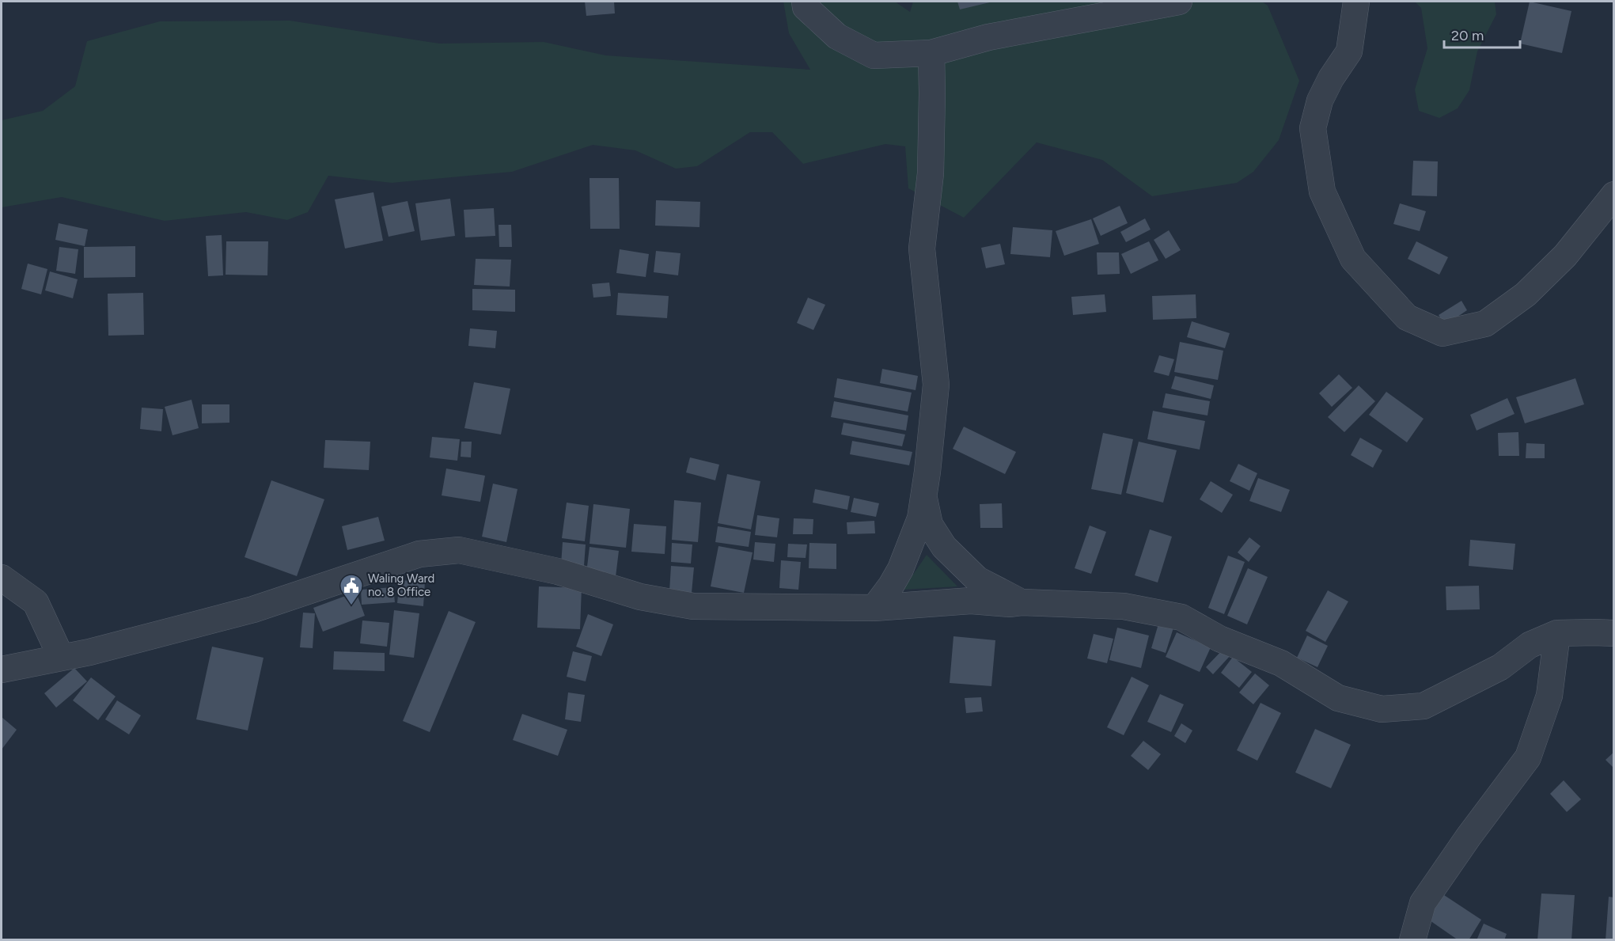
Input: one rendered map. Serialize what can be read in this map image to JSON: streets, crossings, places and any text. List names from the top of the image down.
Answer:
{
  "places": {
    "public building": ["Waling Ward no. 8 Office"]
  },
  "scale_bar": "20 m"
}
